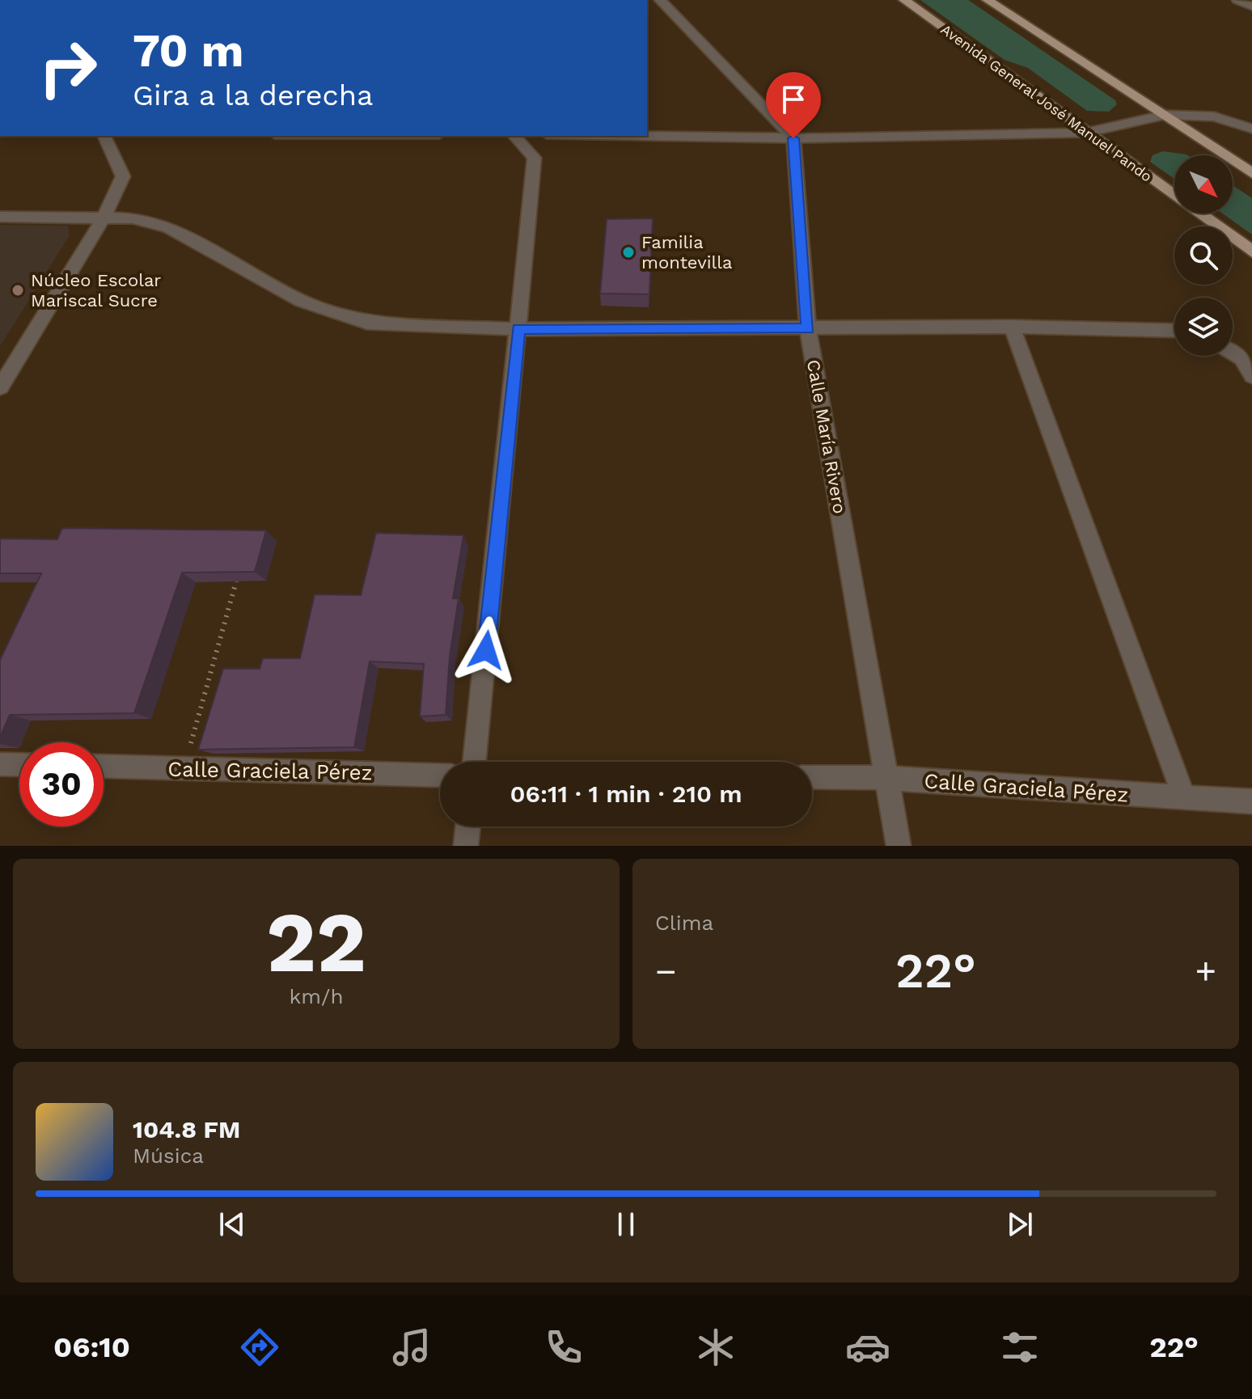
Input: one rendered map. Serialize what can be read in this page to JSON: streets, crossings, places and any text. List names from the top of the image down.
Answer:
{
  "streets": {
    "main road": ["Avenida General José Manuel Pando"],
    "street": ["Calle María Rivero", "Calle Graciela Pérez"]
  },
  "crossings": [
    ["Calle María Rivero", "Calle Graciela Pérez"]
  ],
  "places": ["Familia montevilla", "Núcleo Escolar Mariscal Sucre"],
  "north": "bottom right",
  "page": {
    "turn": ["70 m", "Gira a la derecha"],
    "limit": "30",
    "trip": "06:11 · 1 min · 210 m",
    "tile": [
      ["22", "km/h"],
      "Clima"
    ],
    "heat": ["−", "22°", "+"],
    "song": ["104.8 FM", "Música"],
    "tabs": ["06:10", "22°"]
  }
}
